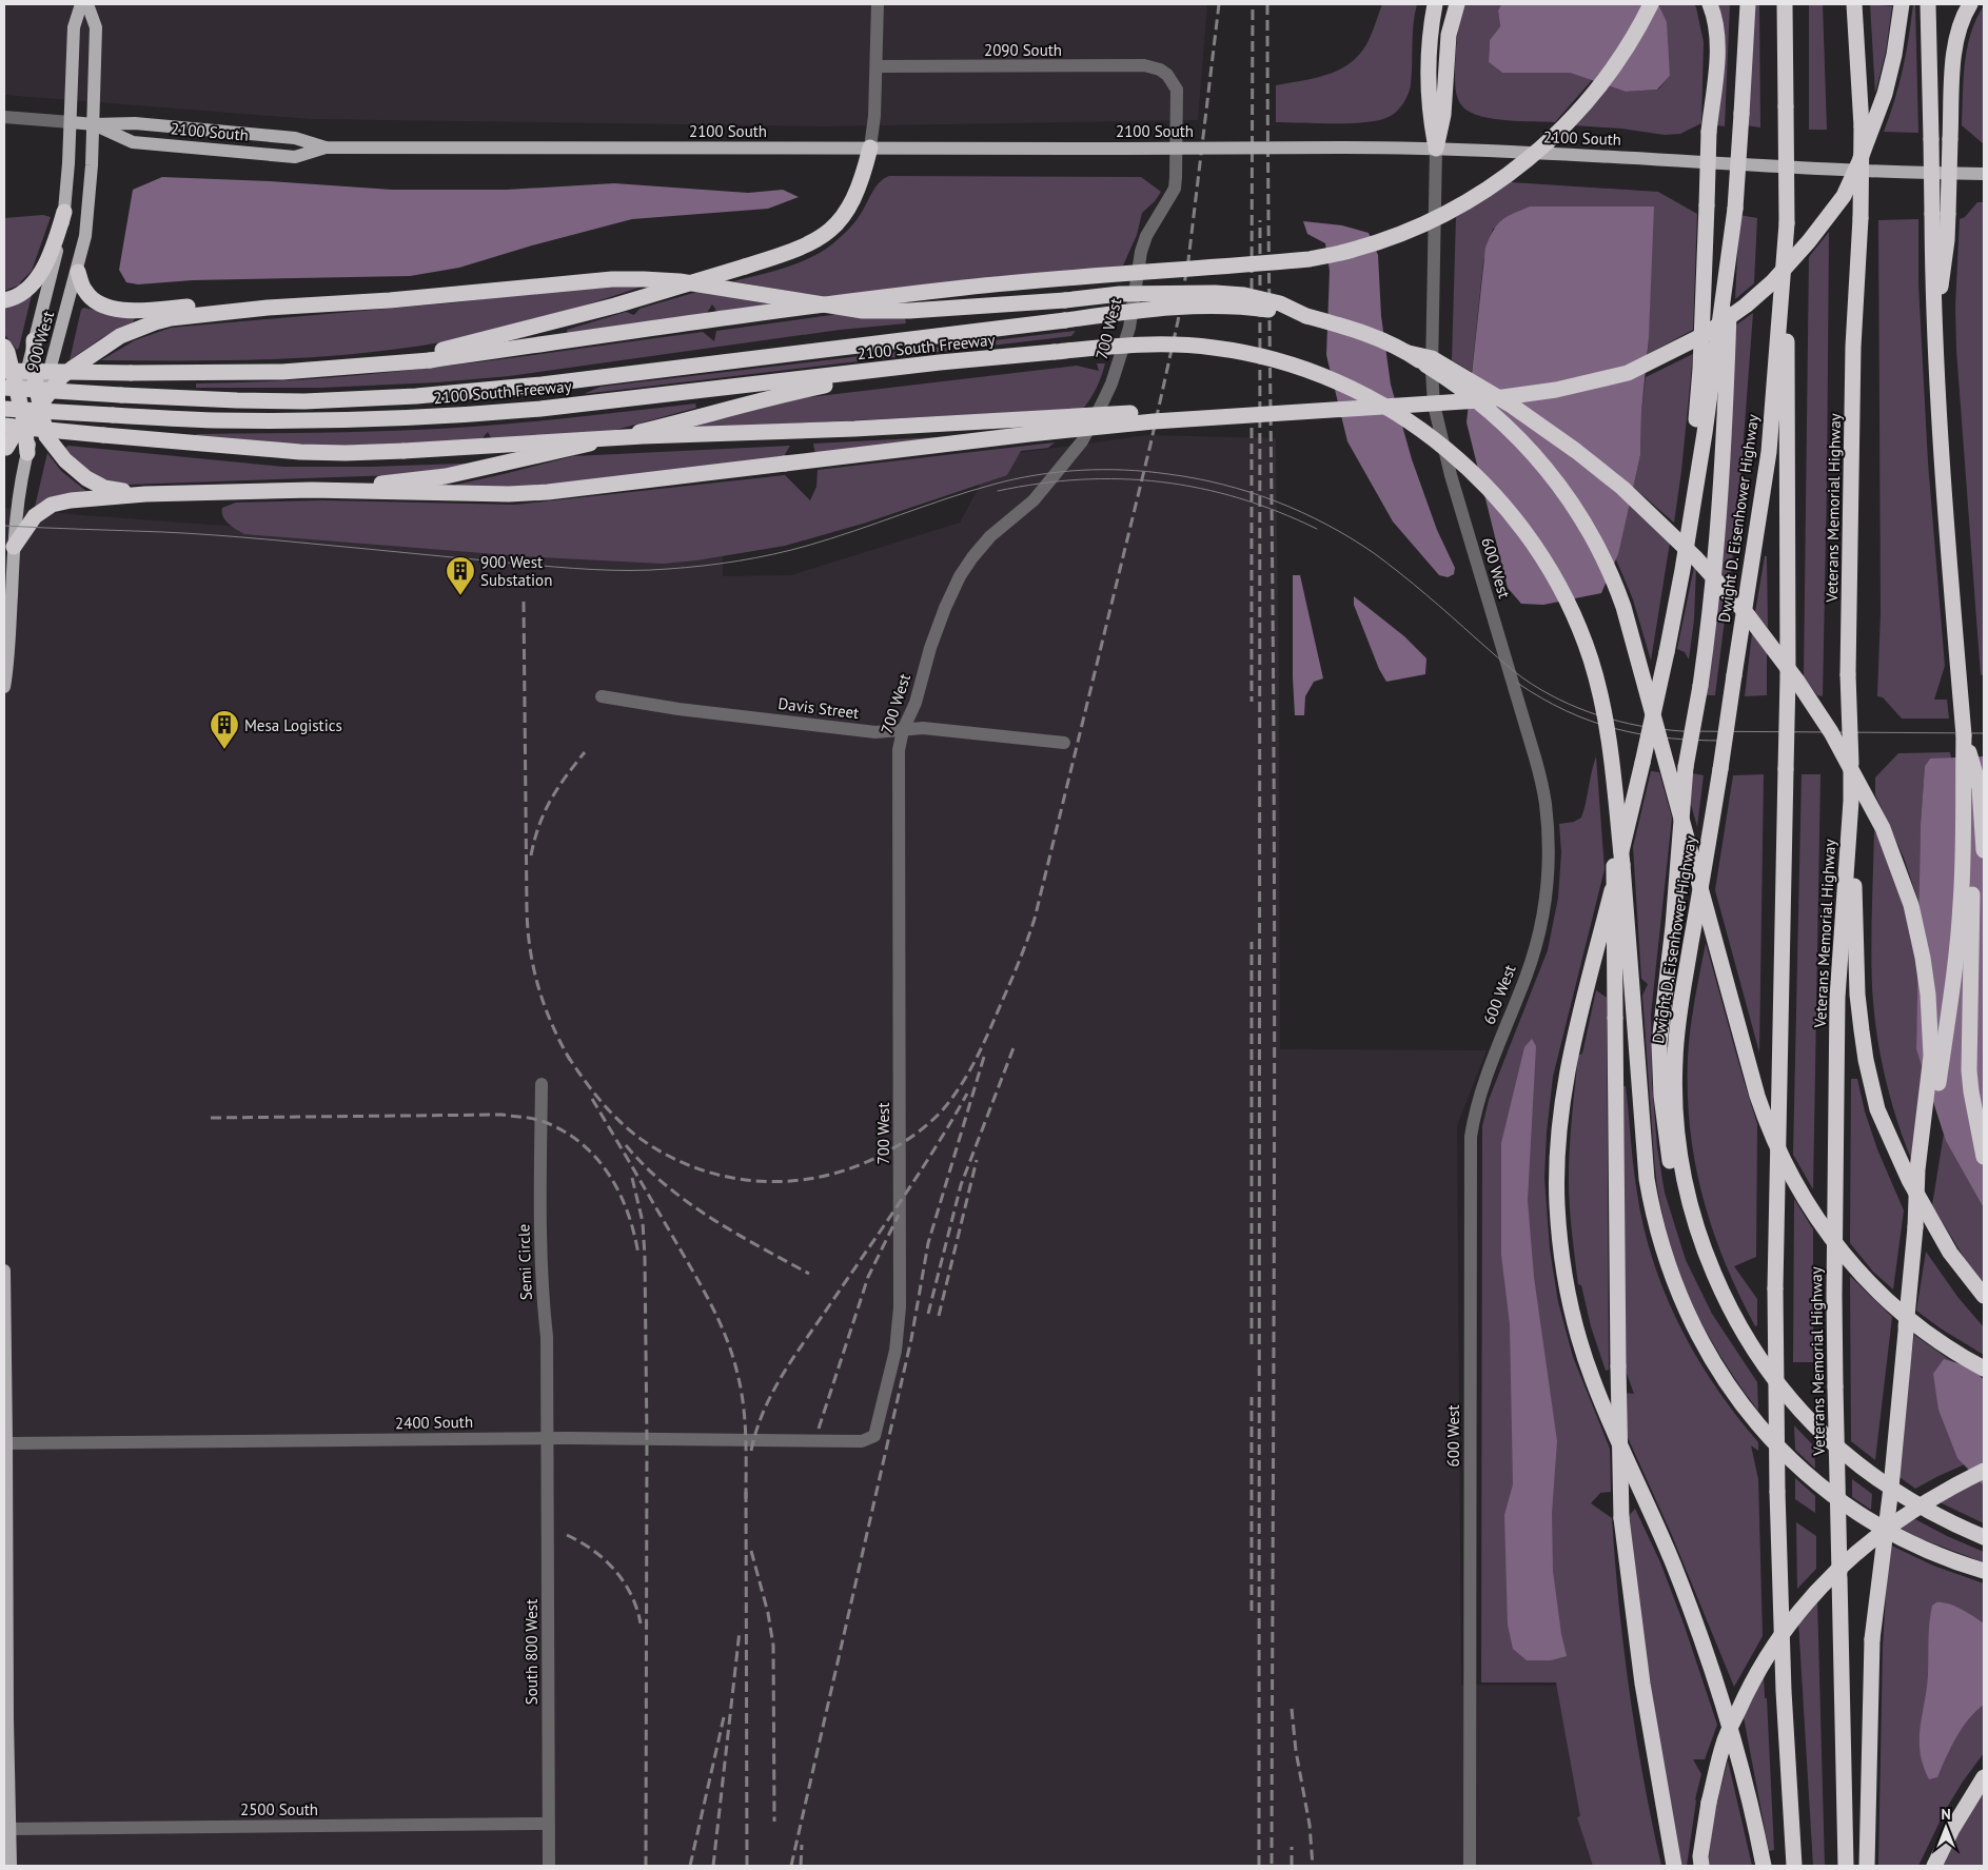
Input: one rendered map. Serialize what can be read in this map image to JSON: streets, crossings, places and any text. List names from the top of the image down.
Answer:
{
  "streets": {
    "highway": ["2100 South Freeway", "Veterans Memorial Highway", "Dwight D. Eisenhower Highway"],
    "main road": ["2100 South", "900 West"],
    "street": [
      "2090 South",
      "700 West",
      "600 West",
      "Davis Street",
      "Semi Circle",
      "2400 South",
      "South 800 West",
      "2500 South"
    ]
  },
  "crossings": [
    ["2090 South", "700 West"],
    ["2100 South", "900 West"],
    ["2100 South", "600 West"],
    ["700 West", "Davis Street"],
    ["700 West", "2400 South"],
    ["Semi Circle", "2400 South"],
    ["Semi Circle", "South 800 West"],
    ["2400 South", "South 800 West"],
    ["South 800 West", "2500 South"]
  ],
  "places": {
    "building": ["900 West Substation", "Mesa Logistics"]
  },
  "north": "top"
}
